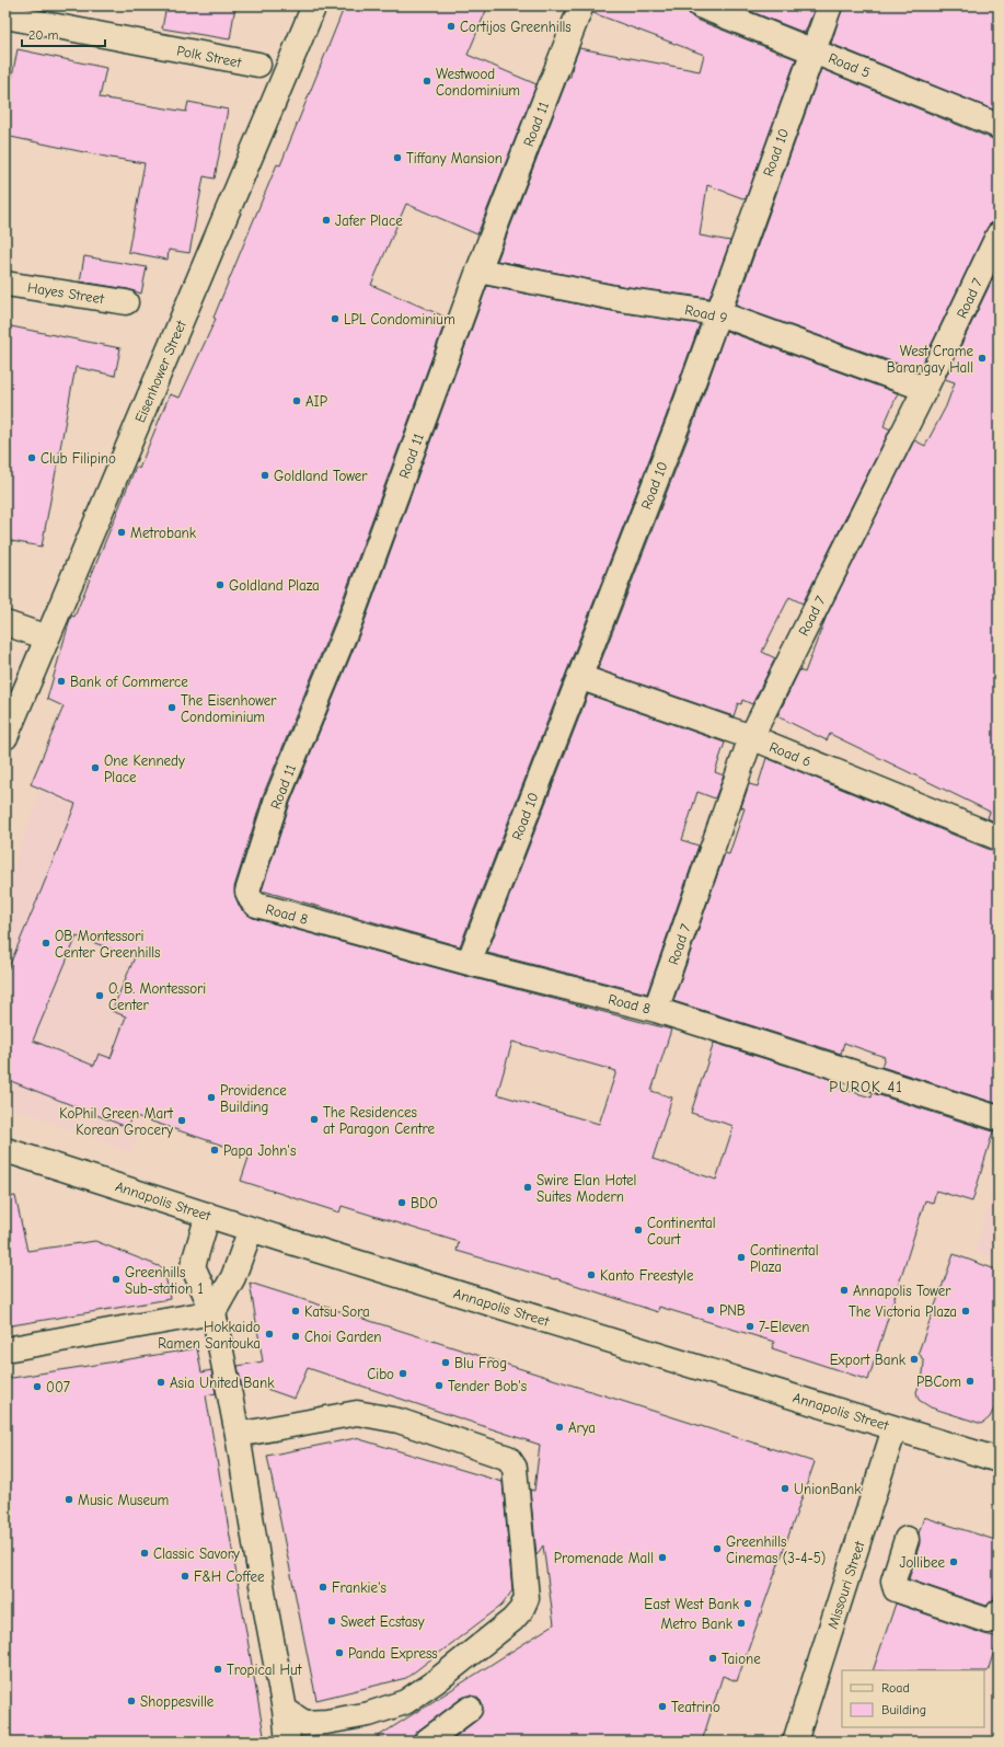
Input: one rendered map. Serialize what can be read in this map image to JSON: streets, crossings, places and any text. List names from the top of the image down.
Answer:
{
  "streets": {
    "street": [
      "Polk Street",
      "Road 5",
      "Road 11",
      "Road 10",
      "Hayes Street",
      "Road 7",
      "Road 9",
      "Eisenhower Street",
      "Road 6",
      "Road 8",
      "Annapolis Street",
      "Missouri Street"
    ]
  },
  "crossings": [
    ["Road 5", "Road 10"],
    ["Road 11", "Road 9"],
    ["Road 11", "Road 8"],
    ["Road 10", "Road 9"],
    ["Road 10", "Road 6"],
    ["Road 10", "Road 8"],
    ["Road 7", "Road 9"],
    ["Road 7", "Road 6"],
    ["Road 7", "Road 8"],
    ["Annapolis Street", "Missouri Street"]
  ],
  "districts": ["PUROK 41"],
  "places": [
    "Cortijos Greenhills",
    "Westwood Condominium",
    "Tiffany Mansion",
    "Jafer Place",
    "LPL Condominium",
    "West Crame Barangay Hall",
    "AIP",
    "Club Filipino",
    "Goldland Tower",
    "Metrobank",
    "Goldland Plaza",
    "Bank of Commerce",
    "The Eisenhower Condominium",
    "One Kennedy Place",
    "OB Montessori Center Greenhills",
    "O. B. Montessori Center",
    "Providence Building",
    "The Residences at Paragon Centre",
    "KoPhil Green Mart Korean Grocery",
    "Papa John's",
    "Swire Elan Hotel Suites Modern",
    "BDO",
    "Continental Court",
    "Continental Plaza",
    "Kanto Freestyle",
    "Greenhills Sub-station 1",
    "Annapolis Tower",
    "PNB",
    "Katsu Sora",
    "The Victoria Plaza",
    "7-Eleven",
    "Hokkaido Ramen Santouka",
    "Choi Garden",
    "Export Bank",
    "Blu Frog",
    "Cibo",
    "PBCom",
    "Asia United Bank",
    "Tender Bob's",
    "007",
    "Arya",
    "UnionBank",
    "Music Museum",
    "Greenhills Cinemas (3-4-5)",
    "Classic Savory",
    "Promenade Mall",
    "Jollibee",
    "F&H Coffee",
    "Frankie's",
    "East West Bank",
    "Sweet Ecstasy",
    "Metro Bank",
    "Panda Express",
    "Taione",
    "Tropical Hut",
    "Shoppesville",
    "Teatrino"
  ],
  "legend": ["Road", "Building"],
  "scale_bar": "20 m"
}
